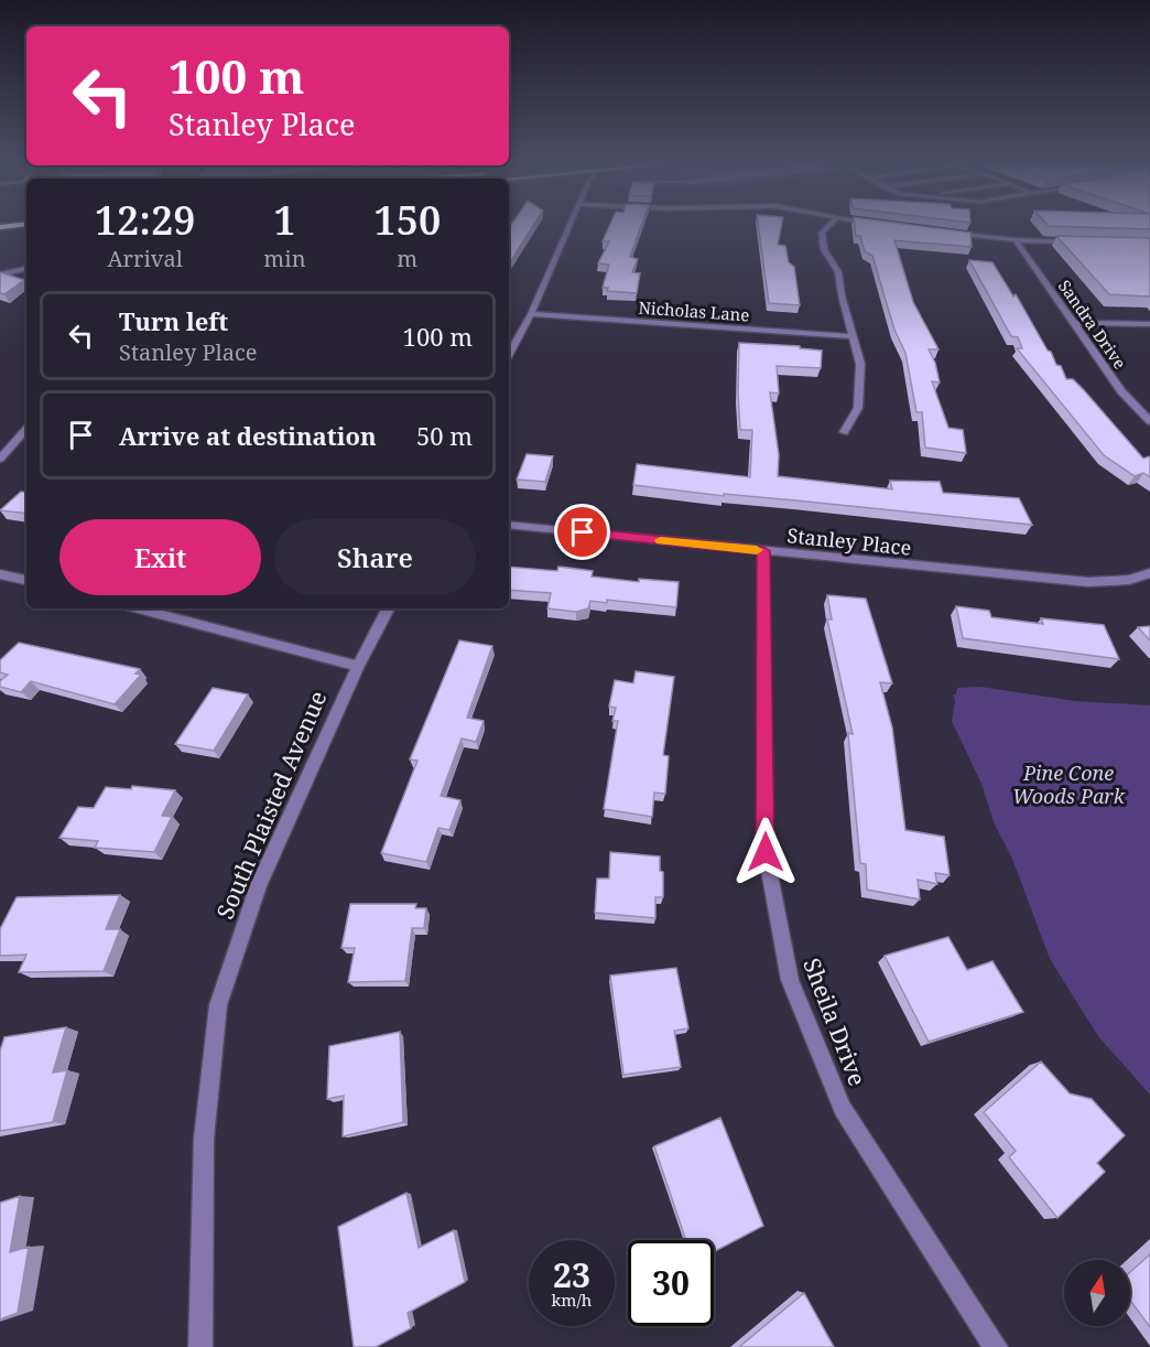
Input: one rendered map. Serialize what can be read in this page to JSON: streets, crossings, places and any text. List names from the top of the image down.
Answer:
{
  "streets": {
    "street": [
      "Nicholas Lane",
      "Sandra Drive",
      "Stanley Place",
      "South Plaisted Avenue",
      "Sheila Drive"
    ]
  },
  "crossings": [
    ["Stanley Place", "Sheila Drive"]
  ],
  "parks": ["Pine Cone Woods Park"],
  "north": "top",
  "page": {
    "turn": ["100 m", "Stanley Place"],
    "eta": [
      "12:29",
      "Arrival",
      "1",
      "min",
      "150",
      "m"
    ],
    "list": [
      {
        "name": "Turn left",
        "note": "Stanley Place",
        "value": "100 m"
      },
      {
        "name": "Arrive at destination",
        "value": "50 m"
      }
    ],
    "buttons": ["Exit", "Share"],
    "speed": "23 km/h",
    "limit": "30"
  }
}
